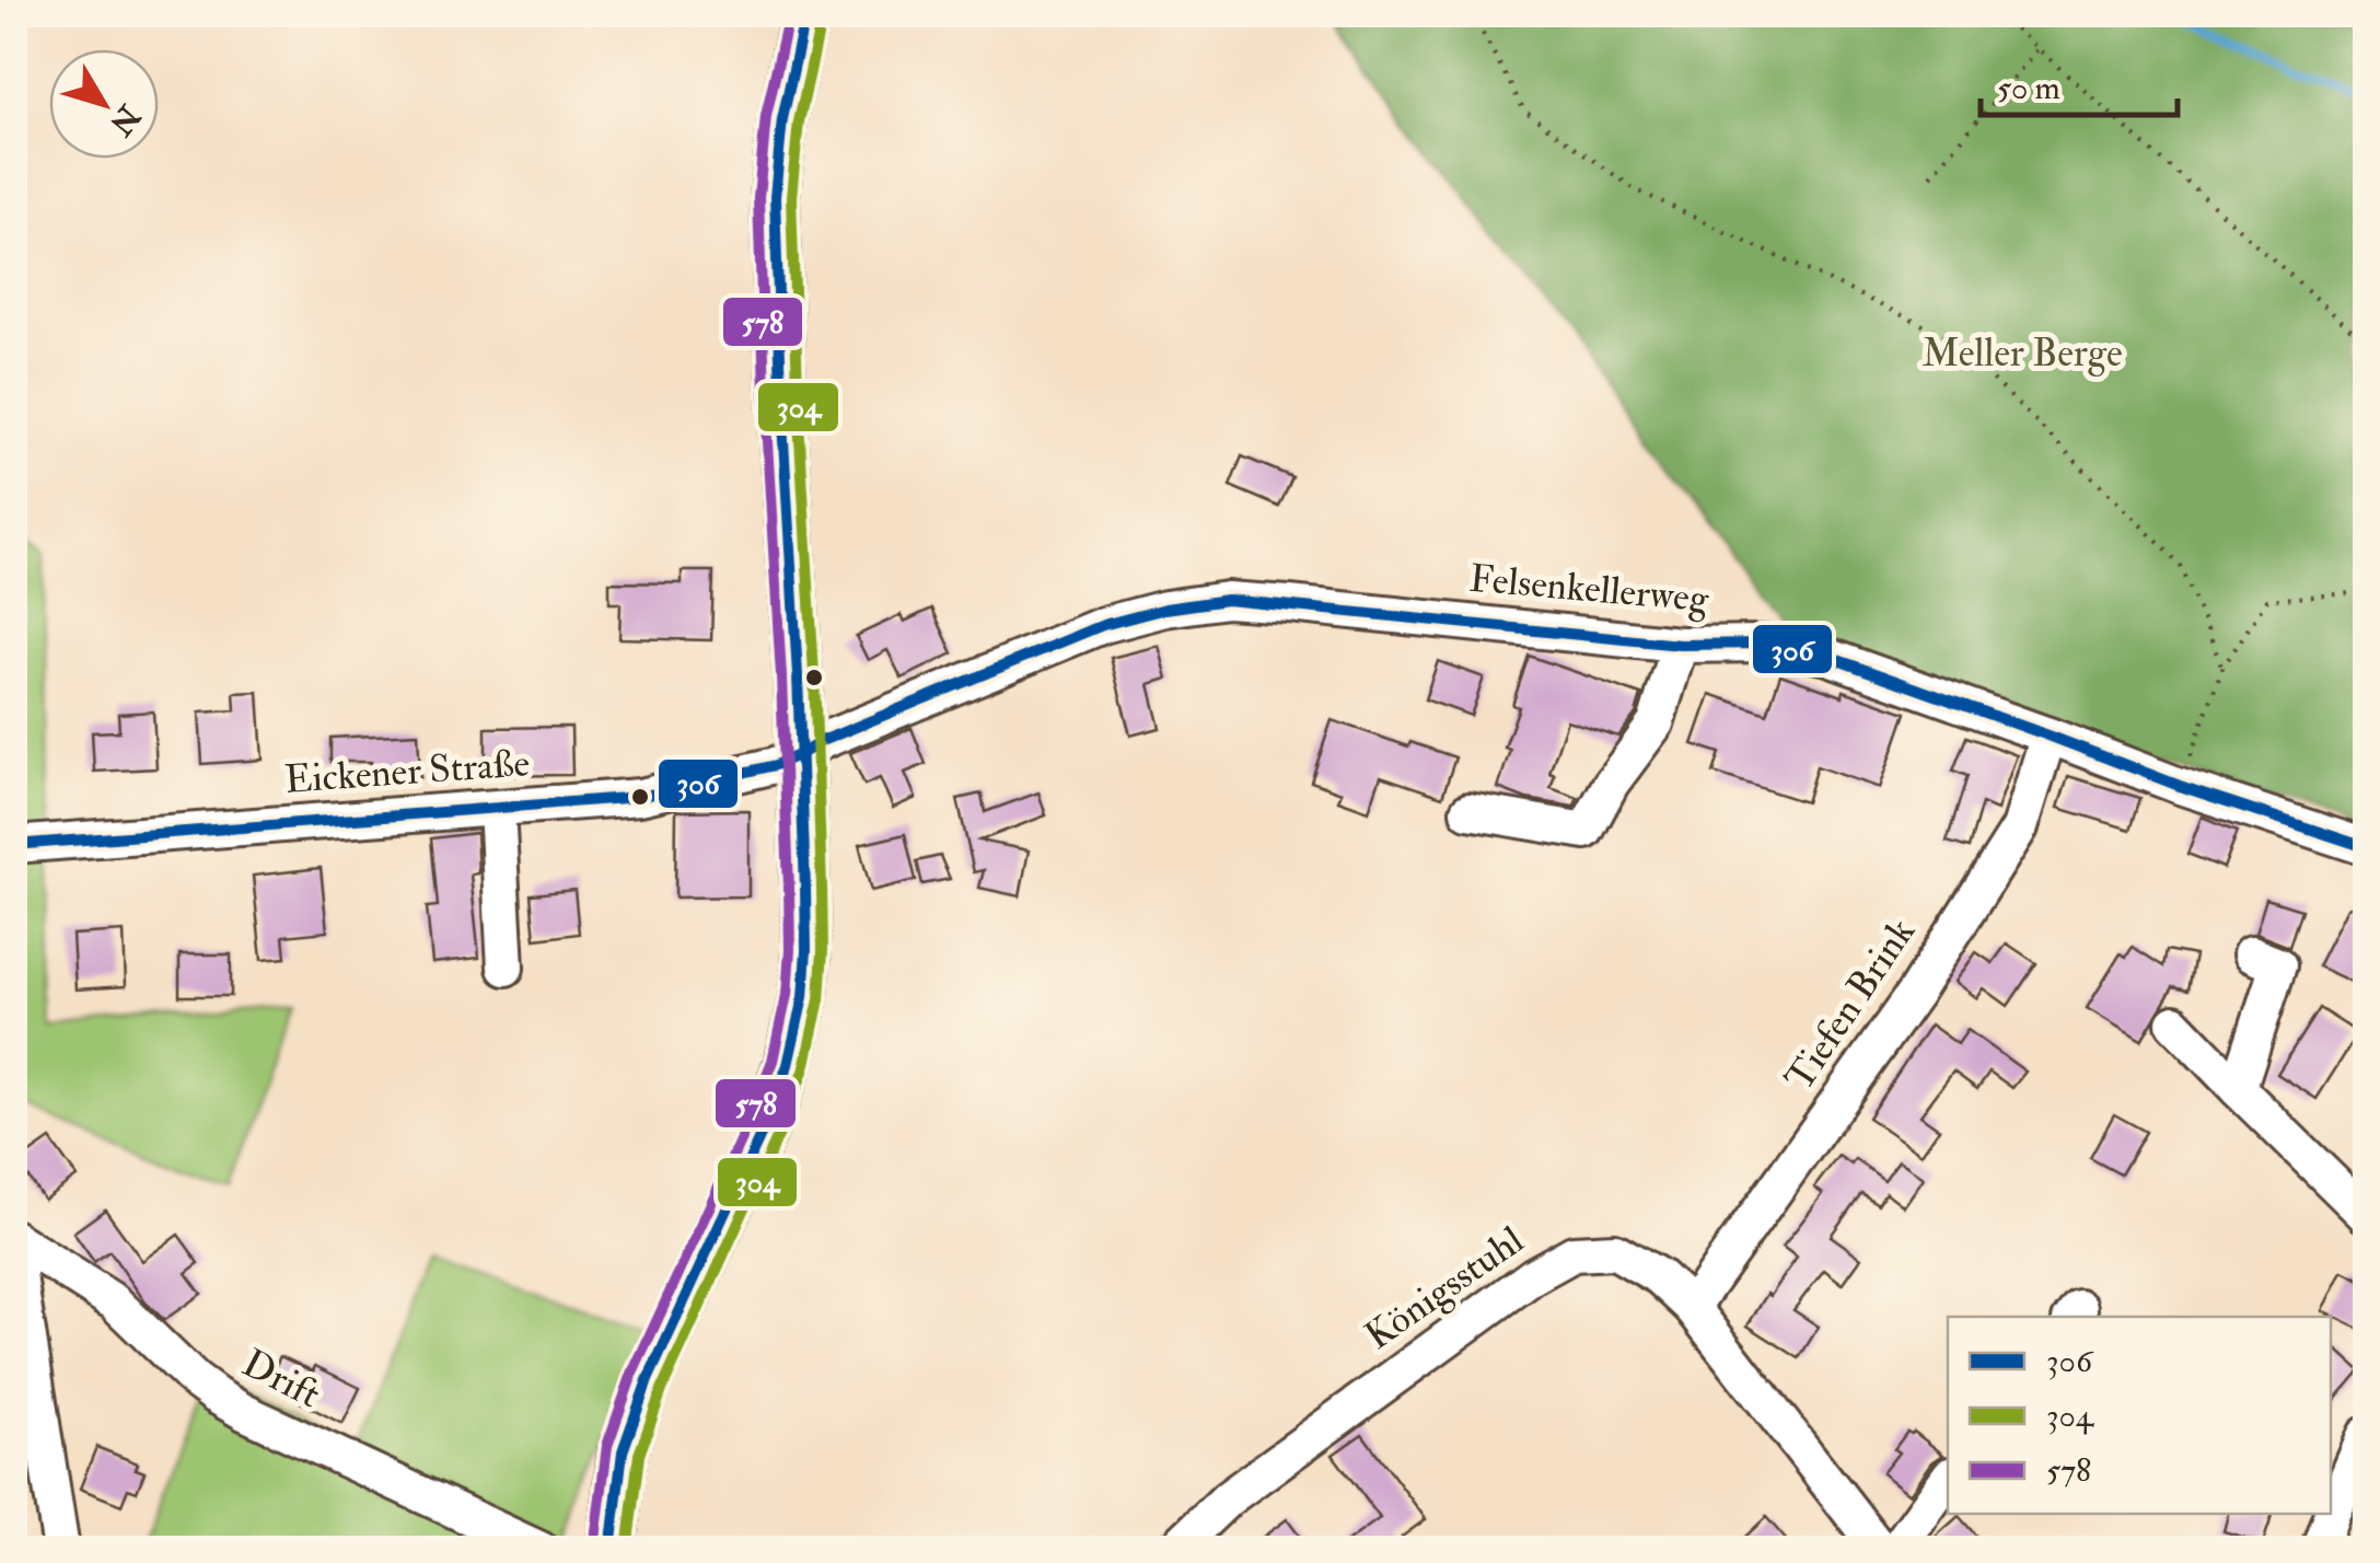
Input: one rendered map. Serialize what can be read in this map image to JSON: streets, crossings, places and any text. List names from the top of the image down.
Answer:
{
  "streets": {
    "street": [
      "Felsenkellerweg",
      "Eickener Straße",
      "Tiefen Brink",
      "Königsstuhl",
      "Drift"
    ]
  },
  "crossings": [
    ["Felsenkellerweg", "Eickener Straße"],
    ["Felsenkellerweg", "Tiefen Brink"],
    ["Tiefen Brink", "Königsstuhl"]
  ],
  "parks": ["Meller Berge"],
  "lines": ["transit line 306", "transit line 578", "transit line 304"],
  "legend": ["306", "304", "578"],
  "scale_bar": "50 m",
  "north": "bottom right"
}
